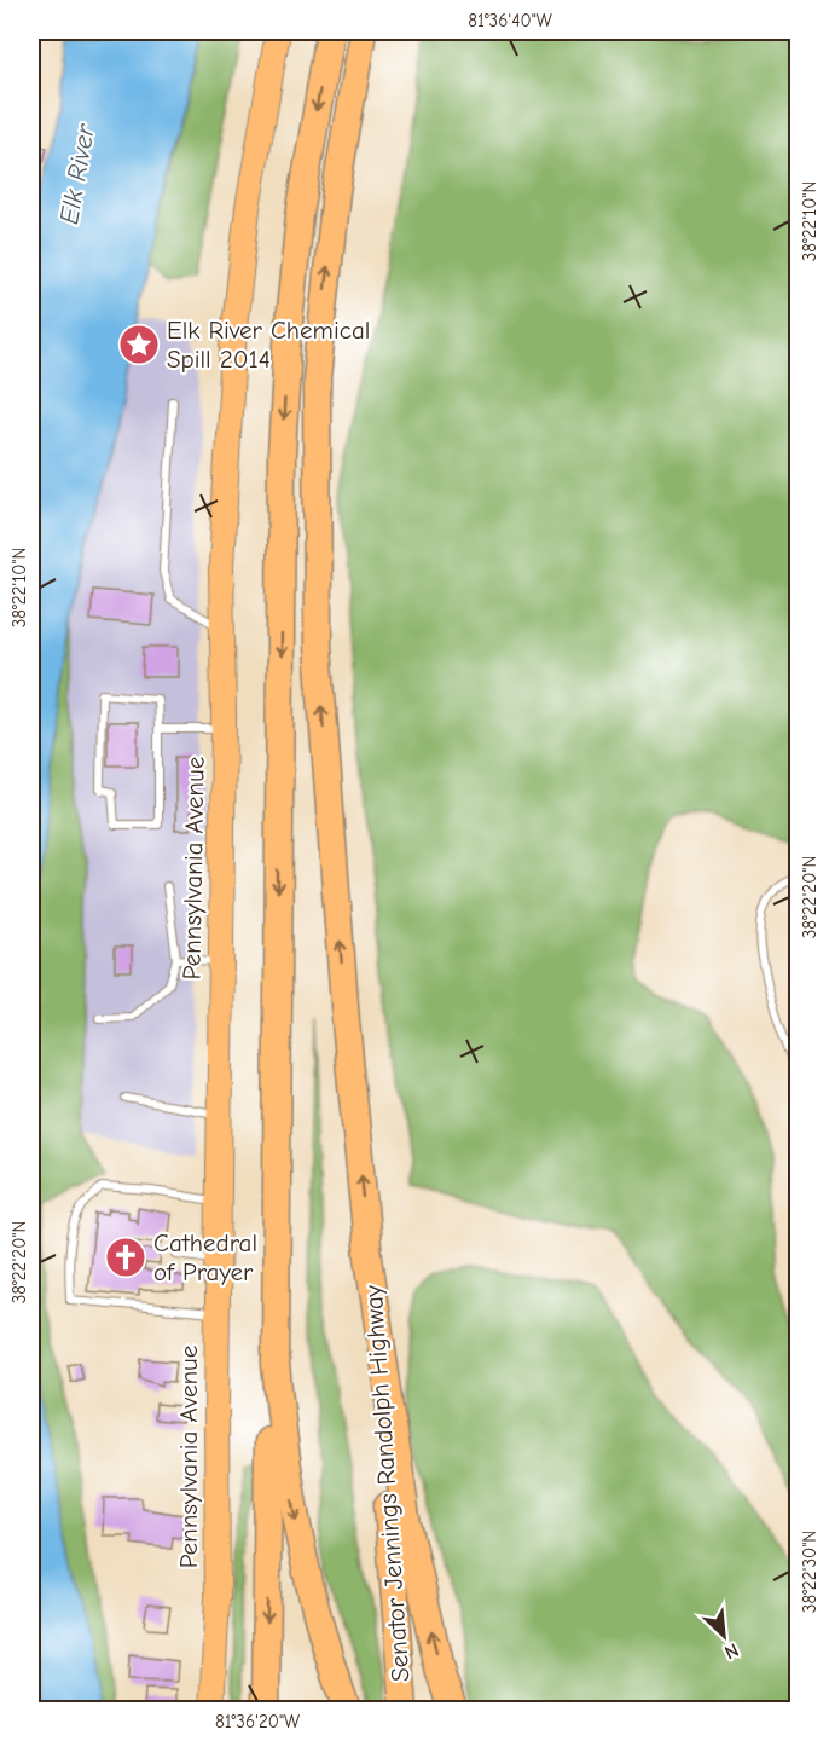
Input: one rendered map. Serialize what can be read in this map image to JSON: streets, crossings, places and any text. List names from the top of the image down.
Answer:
{
  "streets": {
    "highway": ["Senator Jennings Randolph Highway"],
    "main road": ["Pennsylvania Avenue"]
  },
  "water": ["Elk River"],
  "places": {
    "place": ["Elk River Chemical Spill 2014"],
    "church": ["Cathedral of Prayer"]
  },
  "north": "bottom right",
  "coordinates": [
    "81°36'40\"W",
    "38°22'10\"N",
    "38°22'20\"N",
    "38°22'30\"N",
    "81°36'20\"W"
  ]
}
